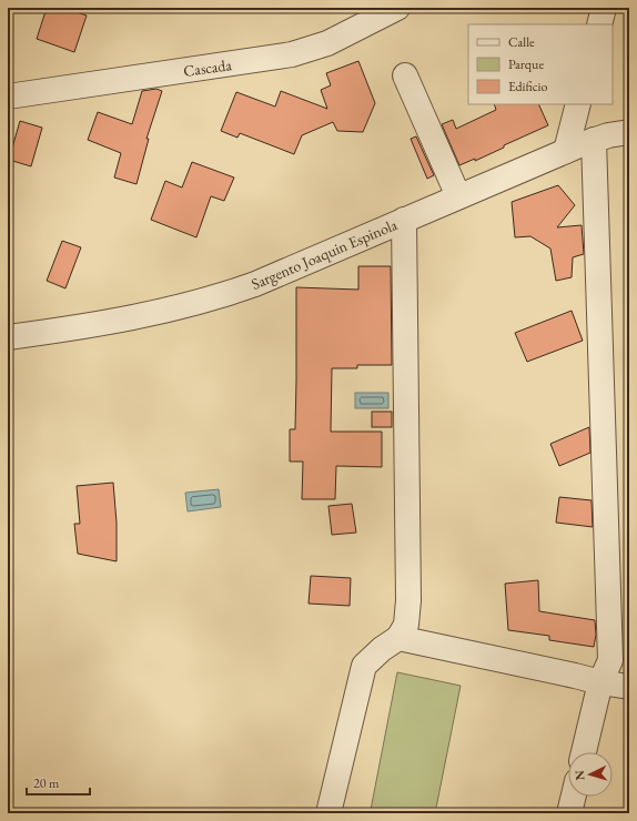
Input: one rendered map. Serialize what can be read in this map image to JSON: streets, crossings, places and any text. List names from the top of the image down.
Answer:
{
  "streets": {
    "street": ["Cascada", "Sargento Joaquin Espinola"]
  },
  "legend": ["Calle", "Parque", "Edificio"],
  "scale_bar": "20 m",
  "north": "left"
}
